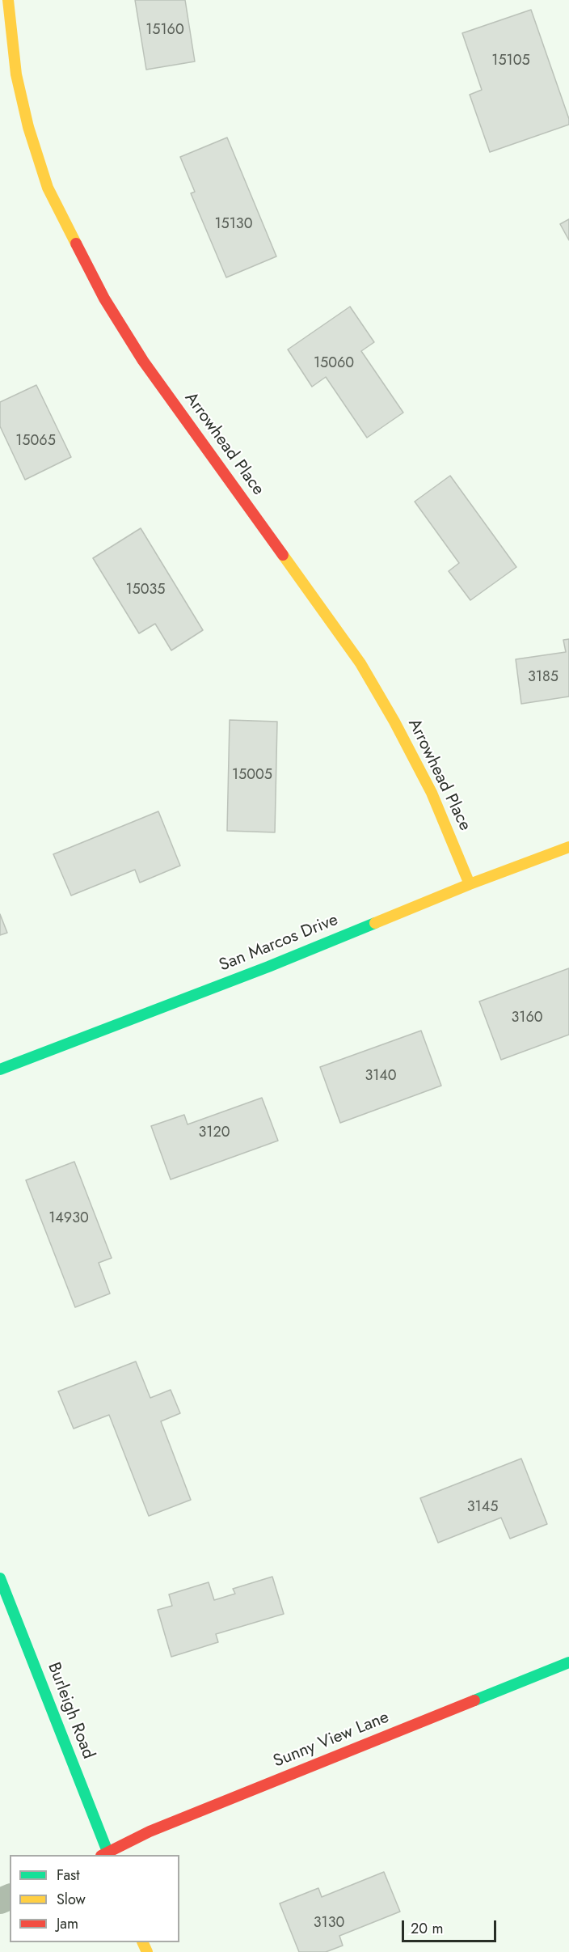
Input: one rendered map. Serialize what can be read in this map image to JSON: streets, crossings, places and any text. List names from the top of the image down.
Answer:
{
  "streets": {
    "street": [
      "Arrowhead Place",
      "San Marcos Drive",
      "Burleigh Road",
      "Sunny View Lane"
    ]
  },
  "crossings": [
    ["Arrowhead Place", "San Marcos Drive"],
    ["Burleigh Road", "Sunny View Lane"]
  ],
  "house_numbers": [
    "15160",
    "15105",
    "15130",
    "15060",
    "15065",
    "15035",
    "3185",
    "15005",
    "3160",
    "3140",
    "3120",
    "14930",
    "3145",
    "3130"
  ],
  "legend": ["Fast", "Slow", "Jam"],
  "scale_bar": "20 m"
}
